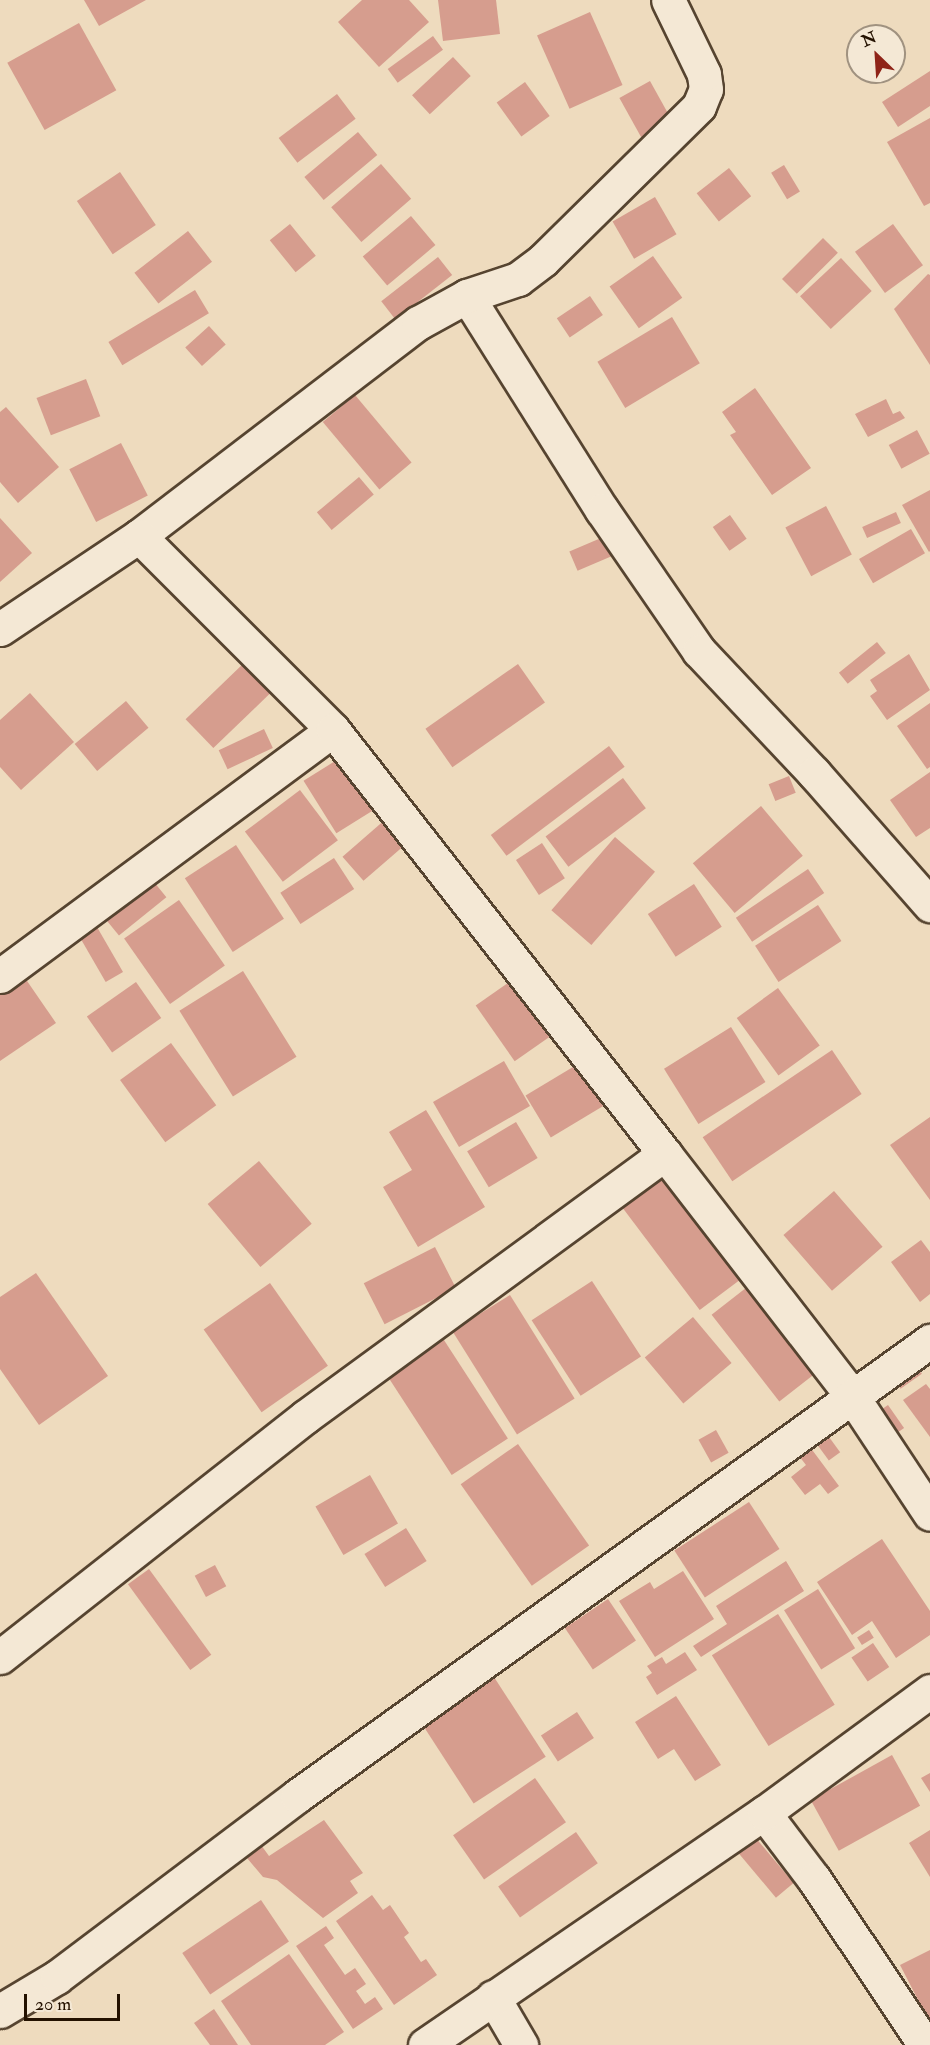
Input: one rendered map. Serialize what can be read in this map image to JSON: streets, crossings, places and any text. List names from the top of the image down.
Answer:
{
  "scale_bar": "20 m",
  "north": "top left"
}
